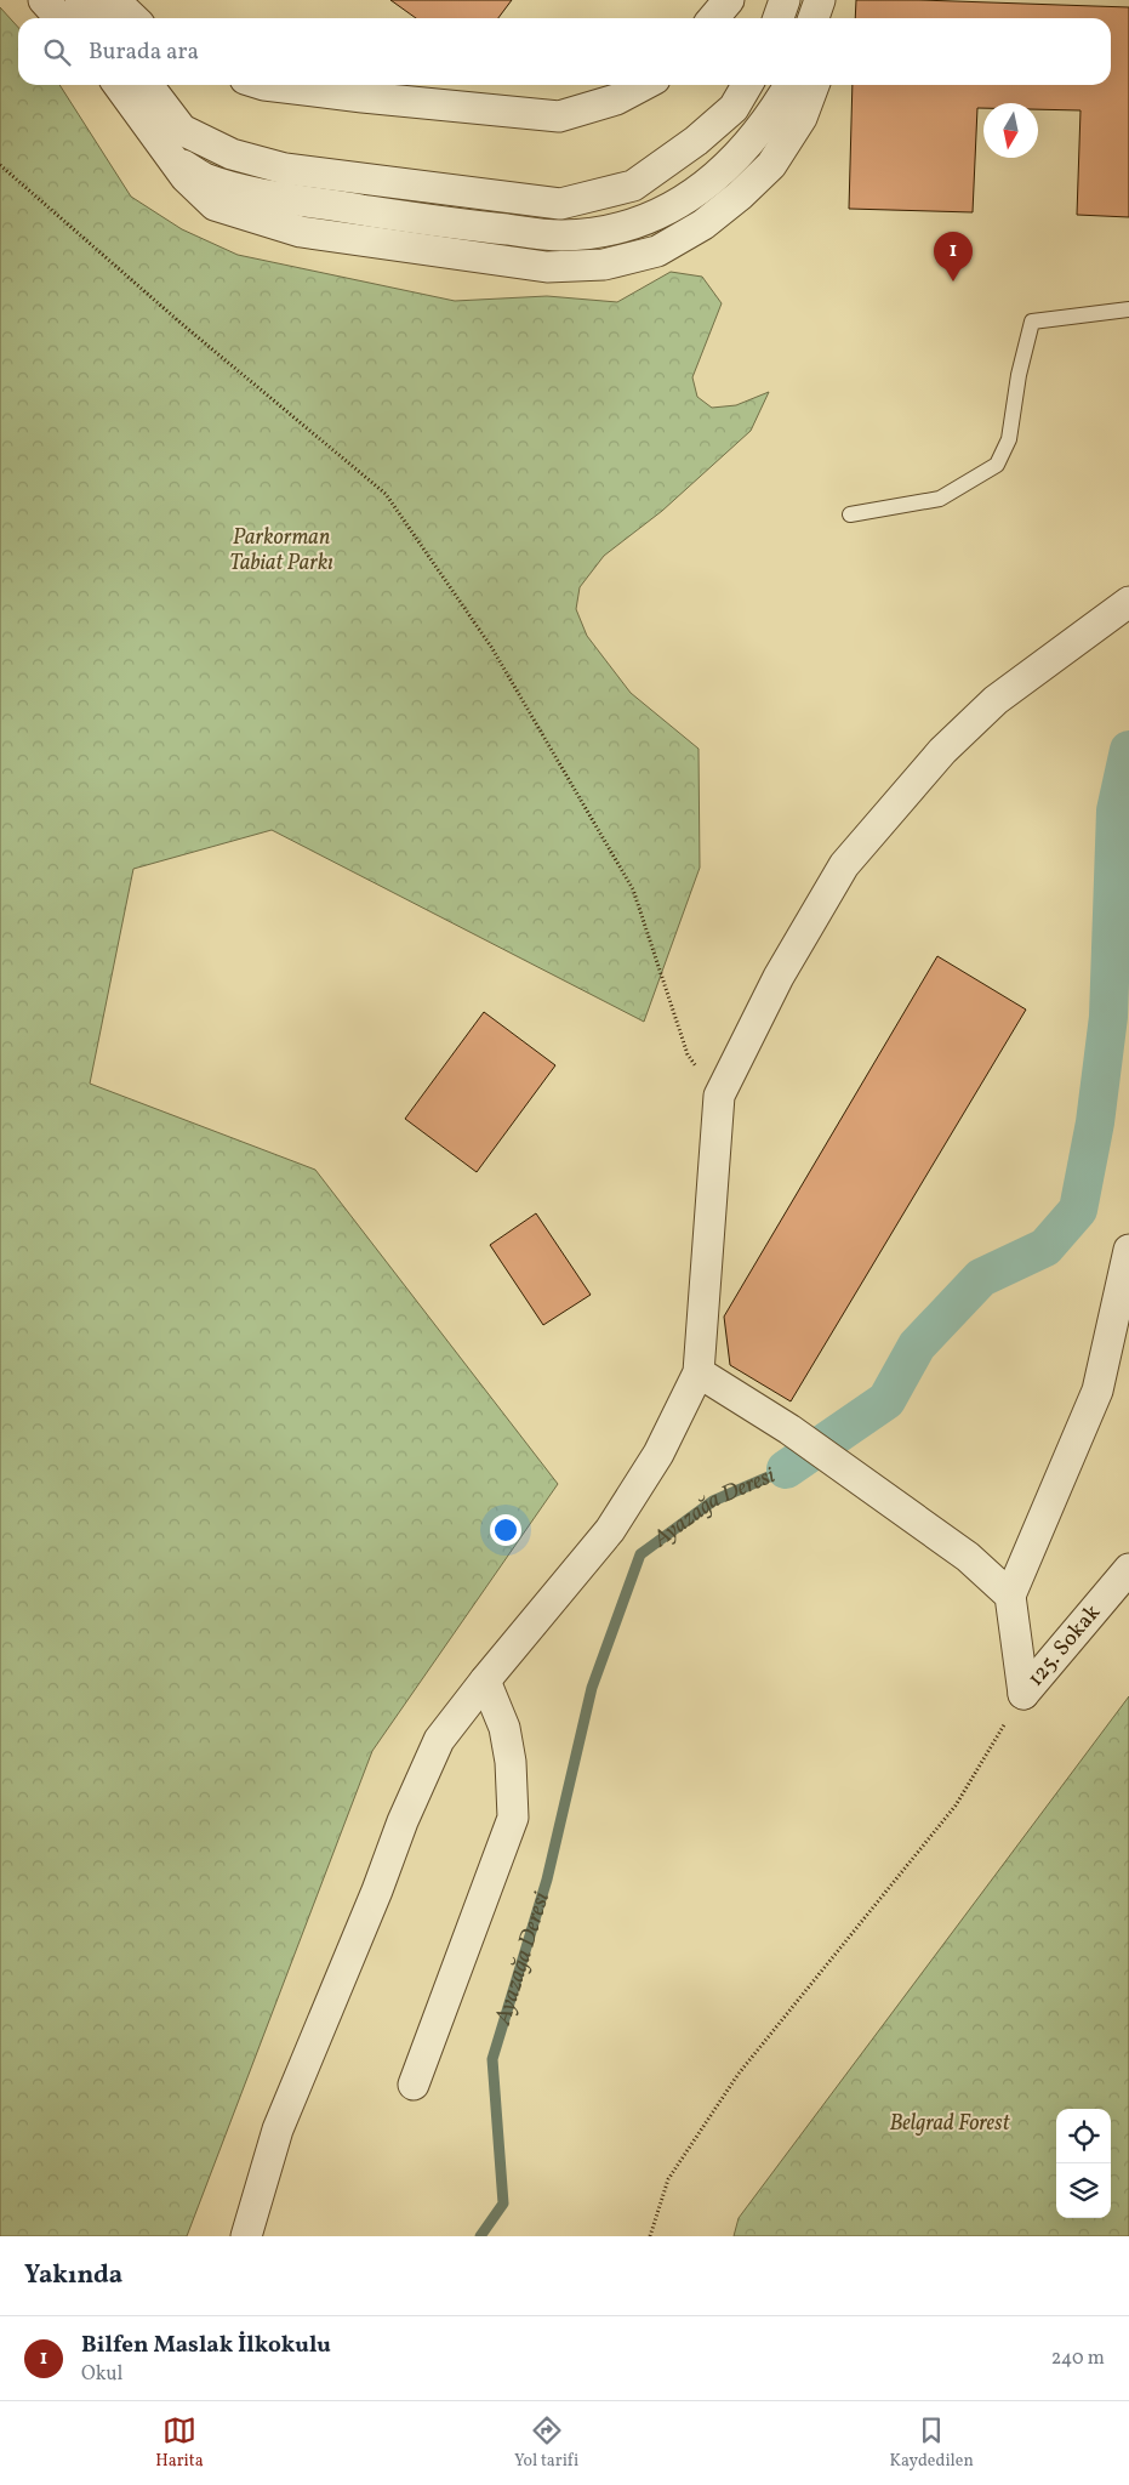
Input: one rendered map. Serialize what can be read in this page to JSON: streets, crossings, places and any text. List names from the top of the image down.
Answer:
{
  "streets": {
    "street": ["125. Sokak"]
  },
  "water": ["Ayazağa Deresi"],
  "parks": ["Parkorman Tabiat Parkı", "Belgrad Forest"],
  "north": "bottom",
  "page": {
    "search": "Burada ara",
    "pins": "1",
    "heading": "Yakında",
    "list": [
      {
        "mark": "1",
        "name": "Bilfen Maslak İlkokulu",
        "note": "Okul",
        "value": "240 m"
      }
    ],
    "nav": ["Harita", "Yol tarifi", "Kaydedilen"]
  }
}
